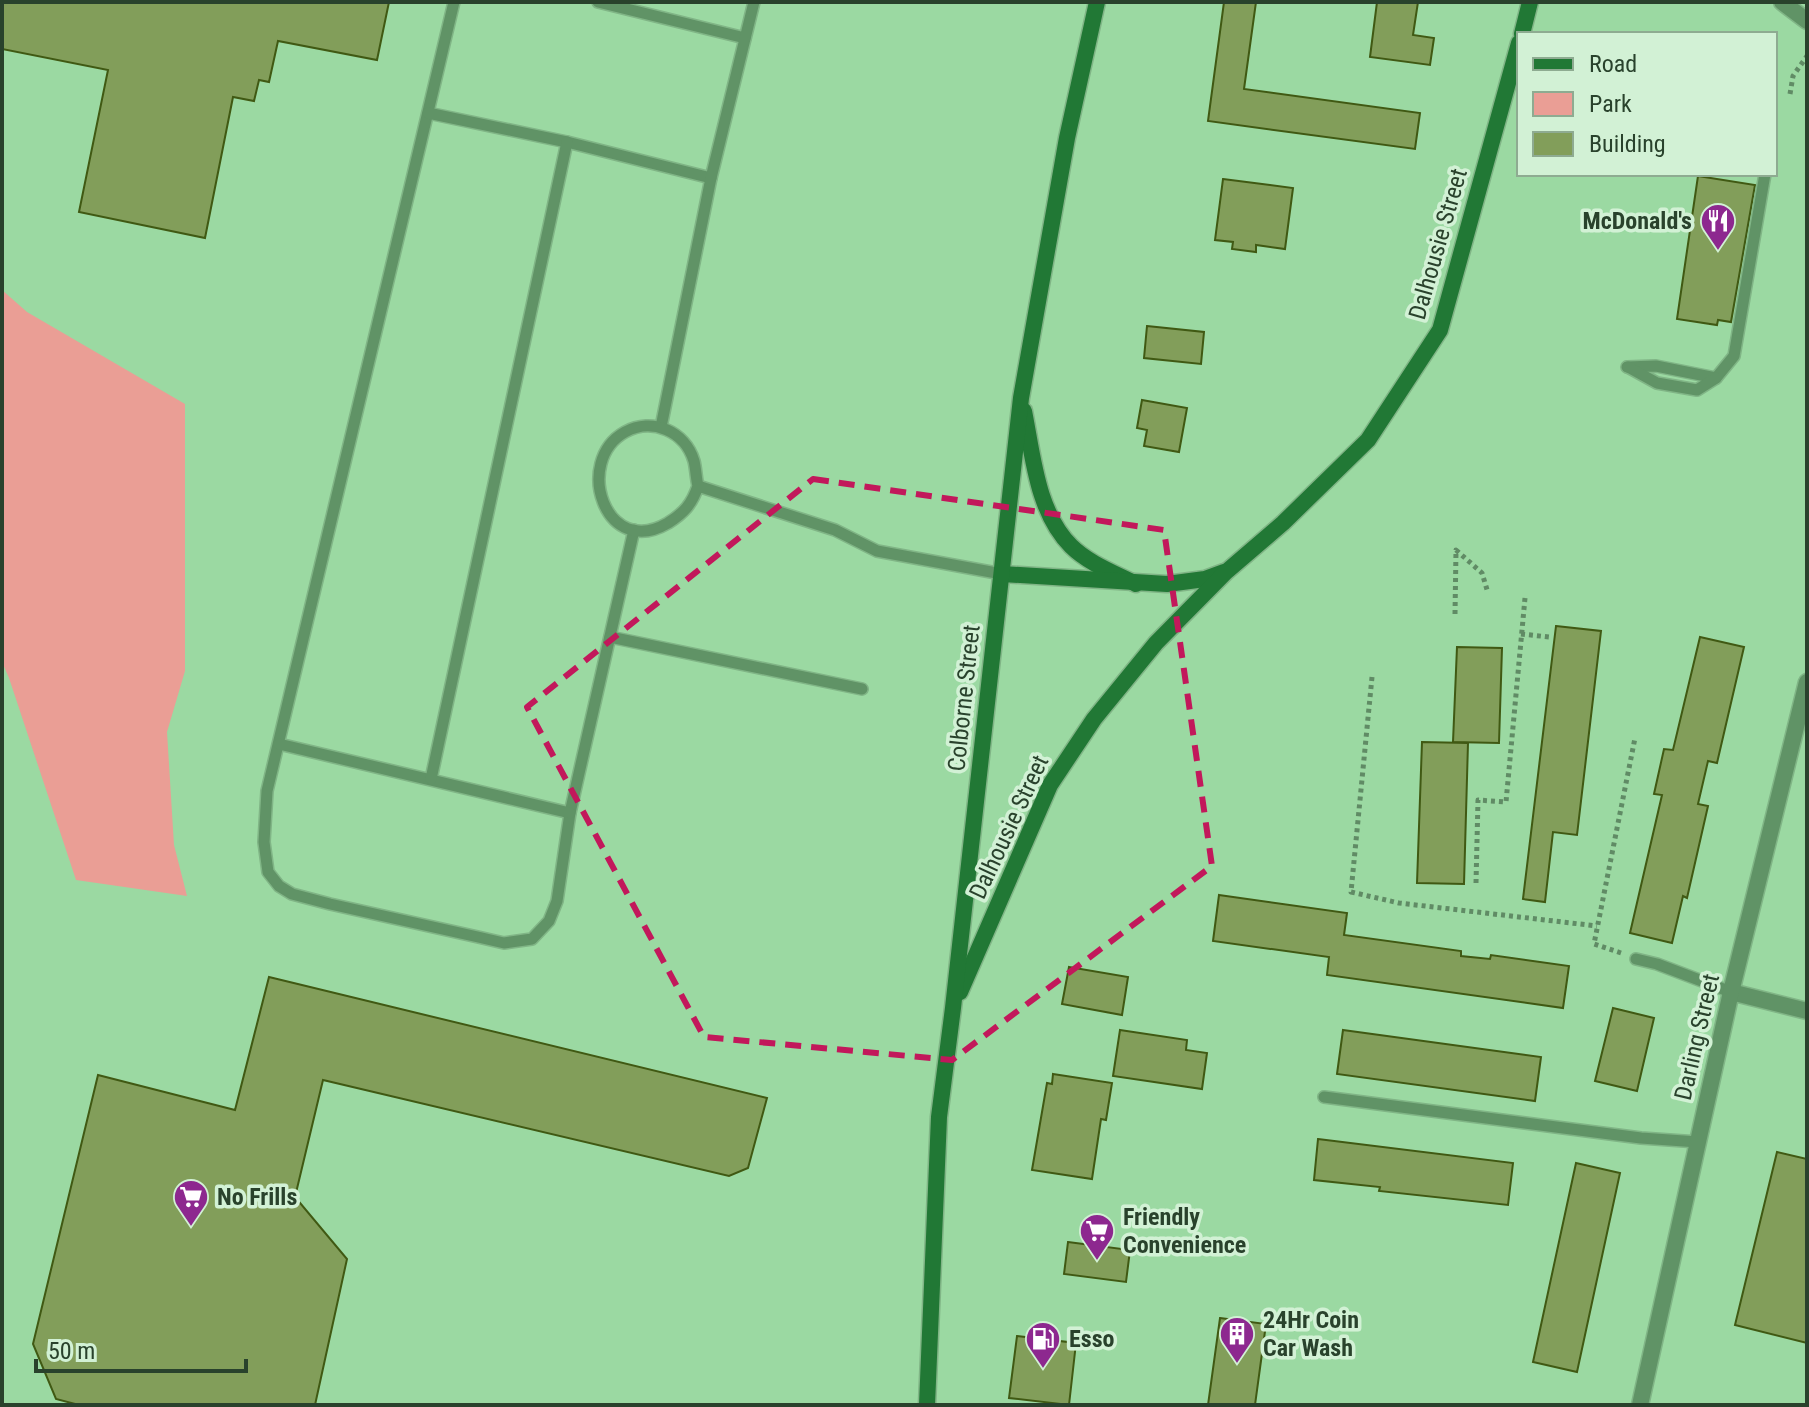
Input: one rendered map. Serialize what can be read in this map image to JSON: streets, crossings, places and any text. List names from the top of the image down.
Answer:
{
  "streets": {
    "main road": ["Dalhousie Street", "Colborne Street"],
    "street": ["Darling Street"]
  },
  "crossings": [
    ["Dalhousie Street", "Colborne Street"]
  ],
  "places": {
    "restaurant": ["McDonald's"],
    "supermarket": ["No Frills", "Friendly Convenience"],
    "building": ["24Hr Coin Car Wash"],
    "fuel station": ["Esso"]
  },
  "legend": ["Road", "Park", "Building"],
  "scale_bar": "50 m"
}
